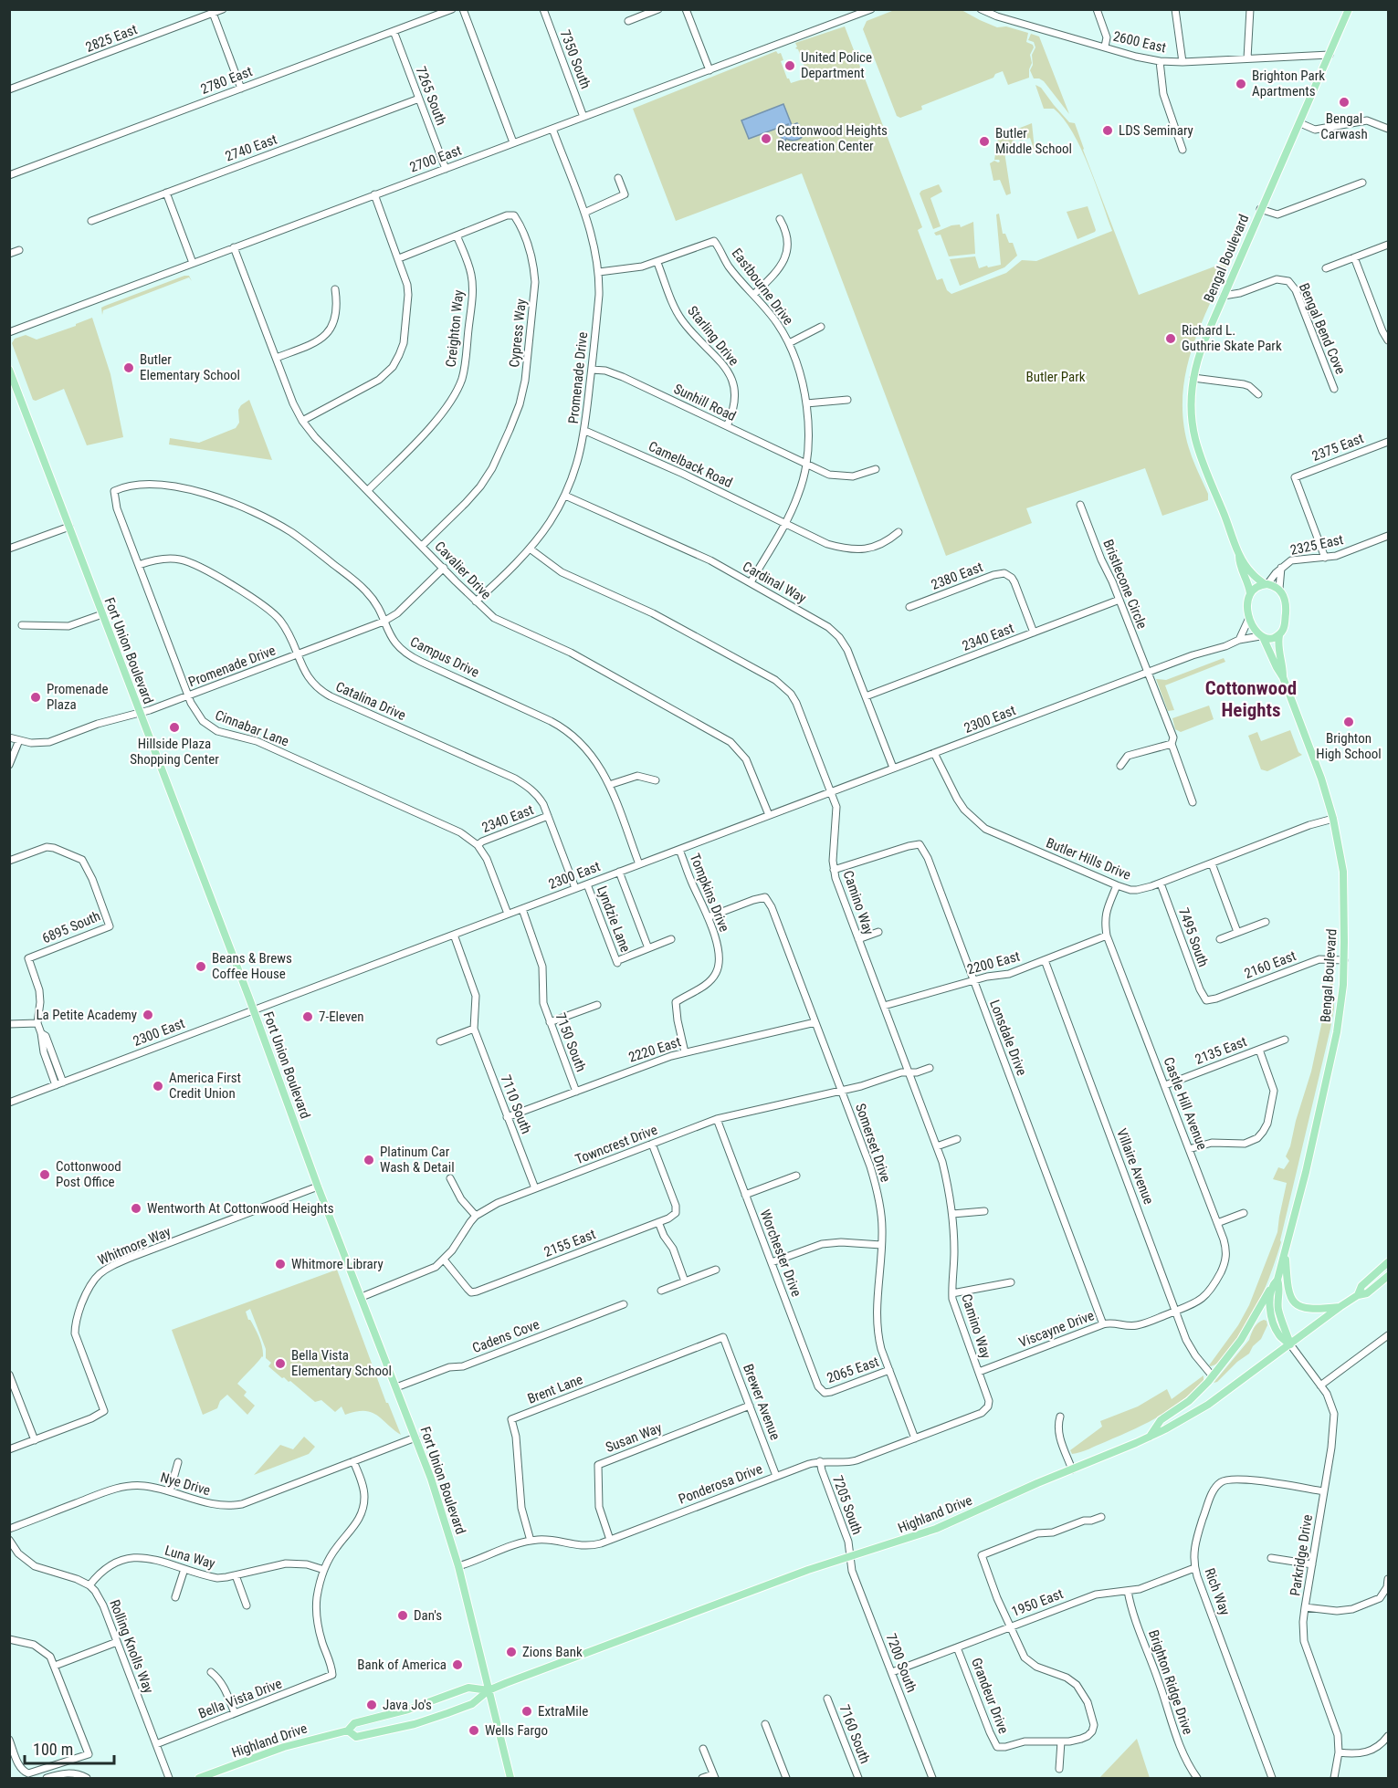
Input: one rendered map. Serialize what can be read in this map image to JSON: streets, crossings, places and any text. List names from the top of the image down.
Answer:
{
  "streets": {
    "main road": ["Bengal Boulevard", "Fort Union Boulevard", "Highland Drive"],
    "street": [
      "2825 East",
      "2600 East",
      "7350 South",
      "2780 East",
      "7265 South",
      "2740 East",
      "2700 East",
      "Eastbourne Drive",
      "Creighton Way",
      "Bengal Bend Cove",
      "Cypress Way",
      "Starling Drive",
      "Promenade Drive",
      "Sunhill Road",
      "2375 East",
      "Camelback Road",
      "2325 East",
      "Cavalier Drive",
      "2380 East",
      "Cardinal Way",
      "Bristlecone Circle",
      "2340 East",
      "Campus Drive",
      "Catalina Drive",
      "2300 East",
      "Cinnabar Lane",
      "Butler Hills Drive",
      "Tompkins Drive",
      "Camino Way",
      "Lyndzie Lane",
      "6895 South",
      "7495 South",
      "2200 East",
      "2160 East",
      "Lonsdale Drive",
      "7150 South",
      "2220 East",
      "2135 East",
      "Castle Hill Avenue",
      "7110 South",
      "Somerset Drive",
      "Towncrest Drive",
      "Villaire Avenue",
      "2155 East",
      "Whitmore Way",
      "Worchester Drive",
      "Viscayne Drive",
      "Cadens Cove",
      "2065 East",
      "Brent Lane",
      "Brewer Avenue",
      "Susan Way",
      "Nye Drive",
      "Ponderosa Drive",
      "7205 South",
      "Parkridge Drive",
      "Luna Way",
      "Rich Way",
      "1950 East",
      "Rolling Knolls Way",
      "7200 South",
      "Brighton Ridge Drive",
      "Grandeur Drive",
      "Bella Vista Drive",
      "7160 South"
    ]
  },
  "crossings": [
    ["2600 East", "Bengal Boulevard"],
    ["7350 South", "2700 East"],
    ["2780 East", "7265 South"],
    ["7265 South", "2740 East"],
    ["7265 South", "2700 East"],
    ["2700 East", "Promenade Drive"],
    ["2700 East", "Cavalier Drive"],
    ["Bengal Boulevard", "Bengal Bend Cove"],
    ["Bengal Boulevard", "2325 East"],
    ["Bengal Boulevard", "2300 East"],
    ["Bengal Boulevard", "Butler Hills Drive"],
    ["Bengal Boulevard", "2160 East"],
    ["Bengal Boulevard", "Highland Drive"],
    ["Bengal Boulevard", "Parkridge Drive"],
    ["Eastbourne Drive", "Starling Drive"],
    ["Eastbourne Drive", "Promenade Drive"],
    ["Eastbourne Drive", "Sunhill Road"],
    ["Eastbourne Drive", "Camelback Road"],
    ["Eastbourne Drive", "Cardinal Way"],
    ["Creighton Way", "Cypress Way"],
    ["Creighton Way", "Cavalier Drive"],
    ["Cypress Way", "Cavalier Drive"],
    ["Starling Drive", "Sunhill Road"],
    ["Promenade Drive", "Sunhill Road"],
    ["Promenade Drive", "Camelback Road"],
    ["Promenade Drive", "Cavalier Drive"],
    ["Promenade Drive", "Cardinal Way"],
    ["Promenade Drive", "Fort Union Boulevard"],
    ["Promenade Drive", "Campus Drive"],
    ["Promenade Drive", "Catalina Drive"],
    ["Promenade Drive", "Cinnabar Lane"],
    ["Promenade Drive", "Camino Way"],
    ["2375 East", "2325 East"],
    ["2325 East", "2300 East"],
    ["Cavalier Drive", "2300 East"],
    ["2380 East", "2340 East"],
    ["Cardinal Way", "2340 East"],
    ["Cardinal Way", "2300 East"],
    ["Bristlecone Circle", "2340 East"],
    ["Bristlecone Circle", "2300 East"],
    ["2340 East", "Catalina Drive"],
    ["2340 East", "Cinnabar Lane"],
    ["Fort Union Boulevard", "2300 East"],
    ["Fort Union Boulevard", "Towncrest Drive"],
    ["Fort Union Boulevard", "Whitmore Way"],
    ["Fort Union Boulevard", "Cadens Cove"],
    ["Fort Union Boulevard", "Nye Drive"],
    ["Fort Union Boulevard", "Ponderosa Drive"],
    ["Fort Union Boulevard", "Highland Drive"],
    ["Campus Drive", "2300 East"],
    ["Campus Drive", "Cinnabar Lane"],
    ["Catalina Drive", "2300 East"],
    ["Catalina Drive", "Cinnabar Lane"],
    ["2300 East", "Cinnabar Lane"],
    ["2300 East", "Butler Hills Drive"],
    ["2300 East", "Tompkins Drive"],
    ["2300 East", "Camino Way"],
    ["2300 East", "Lyndzie Lane"],
    ["2300 East", "6895 South"],
    ["2300 East", "7150 South"],
    ["Butler Hills Drive", "7495 South"],
    ["Butler Hills Drive", "Castle Hill Avenue"],
    ["Tompkins Drive", "2220 East"],
    ["Tompkins Drive", "Somerset Drive"],
    ["Camino Way", "2200 East"],
    ["Camino Way", "Lonsdale Drive"],
    ["Camino Way", "Towncrest Drive"],
    ["Camino Way", "Viscayne Drive"],
    ["Camino Way", "Ponderosa Drive"],
    ["7495 South", "2160 East"],
    ["2200 East", "Lonsdale Drive"],
    ["2200 East", "Castle Hill Avenue"],
    ["2200 East", "Villaire Avenue"],
    ["Lonsdale Drive", "Viscayne Drive"],
    ["7150 South", "2220 East"],
    ["2220 East", "7110 South"],
    ["2220 East", "Somerset Drive"],
    ["2135 East", "Castle Hill Avenue"],
    ["Castle Hill Avenue", "Villaire Avenue"],
    ["Castle Hill Avenue", "Viscayne Drive"],
    ["7110 South", "Towncrest Drive"],
    ["Somerset Drive", "Towncrest Drive"],
    ["Somerset Drive", "2065 East"],
    ["Somerset Drive", "Ponderosa Drive"],
    ["Towncrest Drive", "2155 East"],
    ["Towncrest Drive", "Worchester Drive"],
    ["Villaire Avenue", "Viscayne Drive"],
    ["Worchester Drive", "2065 East"],
    ["Brent Lane", "Brewer Avenue"],
    ["Brent Lane", "Ponderosa Drive"],
    ["Brewer Avenue", "Susan Way"],
    ["Brewer Avenue", "Ponderosa Drive"],
    ["Susan Way", "Ponderosa Drive"],
    ["Ponderosa Drive", "7205 South"],
    ["7205 South", "Highland Drive"],
    ["7205 South", "7200 South"],
    ["Highland Drive", "Parkridge Drive"],
    ["Highland Drive", "7200 South"],
    ["Parkridge Drive", "Rich Way"],
    ["Luna Way", "Rolling Knolls Way"],
    ["Luna Way", "Bella Vista Drive"],
    ["Rich Way", "1950 East"],
    ["1950 East", "7200 South"],
    ["1950 East", "Brighton Ridge Drive"],
    ["1950 East", "Grandeur Drive"],
    ["Rolling Knolls Way", "Bella Vista Drive"]
  ],
  "districts": ["Cottonwood Heights"],
  "parks": ["Butler Park"],
  "places": [
    "United Police Department",
    "Brighton Park Apartments",
    "Bengal Carwash",
    "LDS Seminary",
    "Cottonwood Heights Recreation Center",
    "Butler Middle School",
    "Richard L. Guthrie Skate Park",
    "Butler Elementary School",
    "Promenade Plaza",
    "Brighton High School",
    "Hillside Plaza Shopping Center",
    "Beans & Brews Coffee House",
    "La Petite Academy",
    "7-Eleven",
    "America First Credit Union",
    "Platinum Car Wash & Detail",
    "Cottonwood Post Office",
    "Wentworth At Cottonwood Heights",
    "Whitmore Library",
    "Bella Vista Elementary School",
    "Dan's",
    "Zions Bank",
    "Bank of America",
    "Java Jo's",
    "ExtraMile",
    "Wells Fargo"
  ],
  "scale_bar": "100 m"
}
